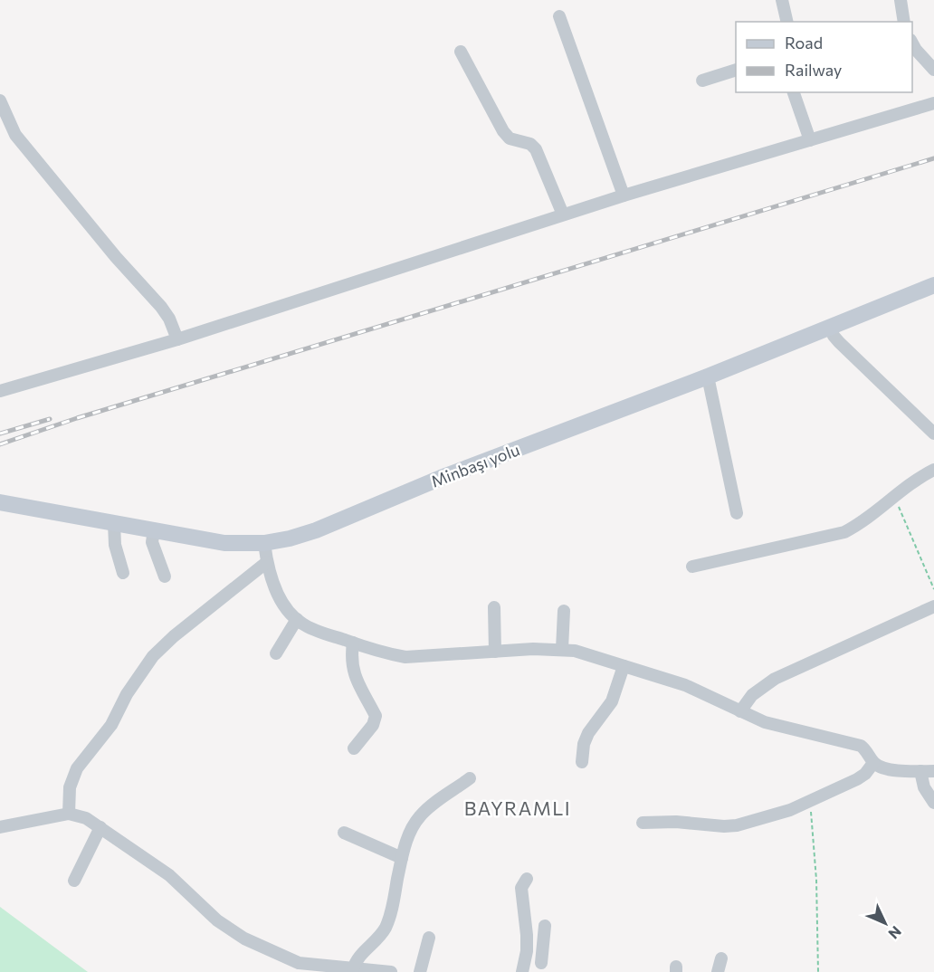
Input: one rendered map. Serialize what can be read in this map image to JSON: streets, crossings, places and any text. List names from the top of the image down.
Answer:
{
  "streets": {
    "street": ["Minbaşı yolu"]
  },
  "districts": ["BAYRAMLI"],
  "legend": ["Road", "Railway"],
  "north": "bottom right"
}
